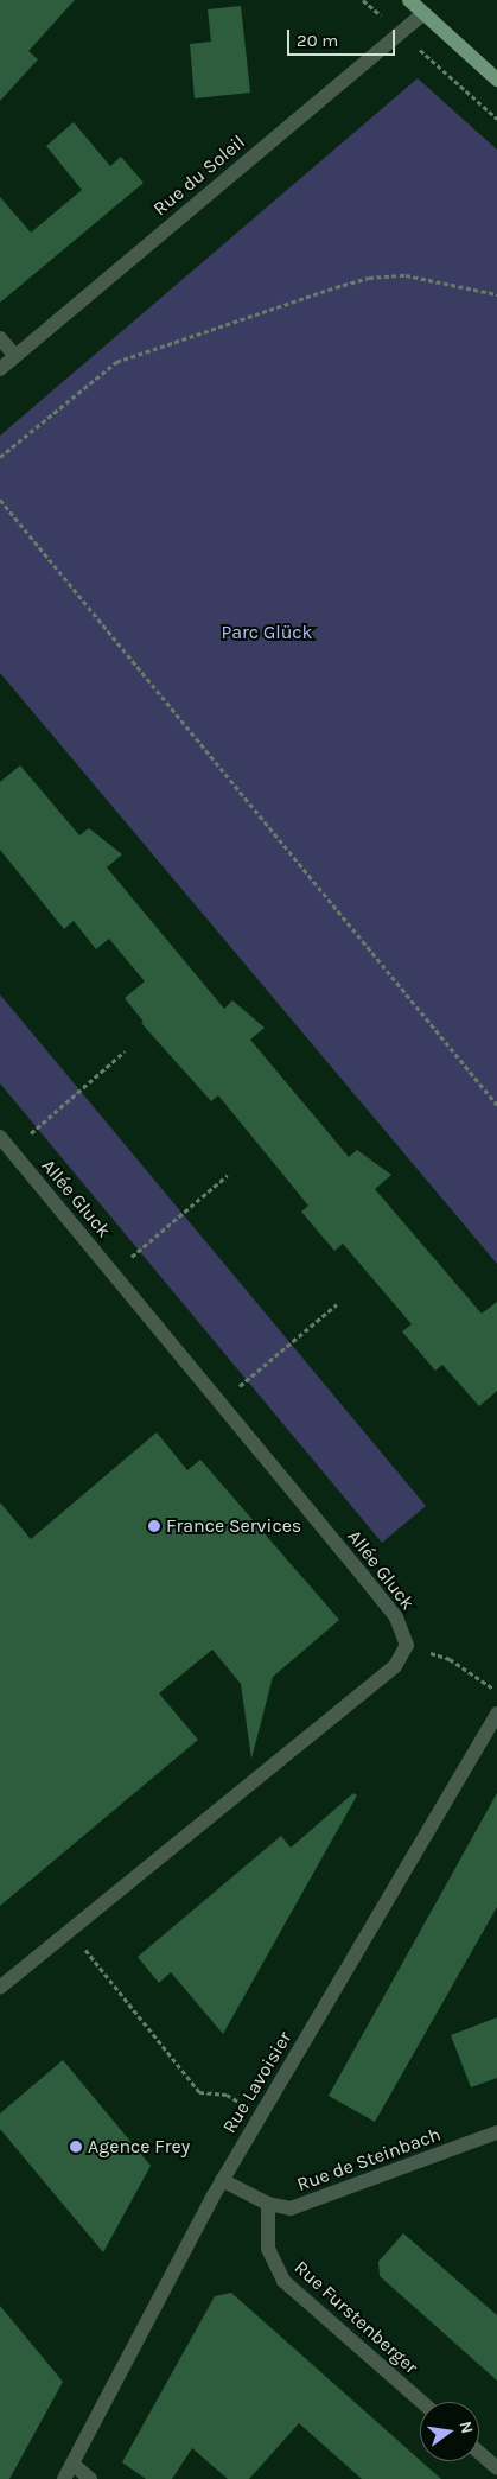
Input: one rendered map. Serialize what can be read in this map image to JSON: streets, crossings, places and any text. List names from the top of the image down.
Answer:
{
  "streets": {
    "street": [
      "Rue du Soleil",
      "Allée Gluck",
      "Rue Lavoisier",
      "Rue de Steinbach",
      "Rue Furstenberger"
    ]
  },
  "crossings": [
    ["Rue Lavoisier", "Rue de Steinbach"],
    ["Rue de Steinbach", "Rue Furstenberger"]
  ],
  "parks": ["Parc Glück"],
  "places": ["France Services", "Agence Frey"],
  "scale_bar": "20 m",
  "north": "right"
}
